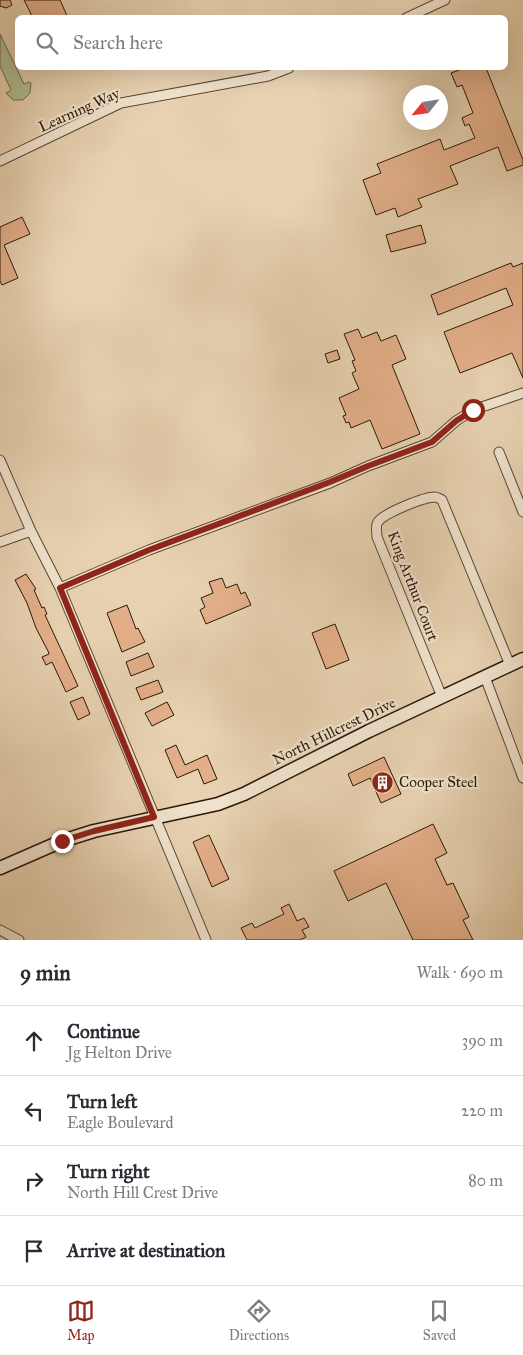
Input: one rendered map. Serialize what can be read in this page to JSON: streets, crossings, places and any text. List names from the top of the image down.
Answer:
{
  "streets": {
    "street": ["Learning Way", "King Arthur Court", "North Hillcrest Drive"]
  },
  "crossings": [
    ["King Arthur Court", "North Hillcrest Drive"]
  ],
  "places": {
    "building": ["Cooper Steel"]
  },
  "north": "bottom left",
  "page": {
    "search": "Search here",
    "heading": ["9 min", "Walk · 690 m"],
    "list": [
      ["Continue", "Jg Helton Drive", "390 m"],
      ["Turn left", "Eagle Boulevard", "220 m"],
      ["Turn right", "North Hill Crest Drive", "80 m"],
      "Arrive at destination"
    ],
    "nav": ["Map", "Directions", "Saved"]
  }
}
